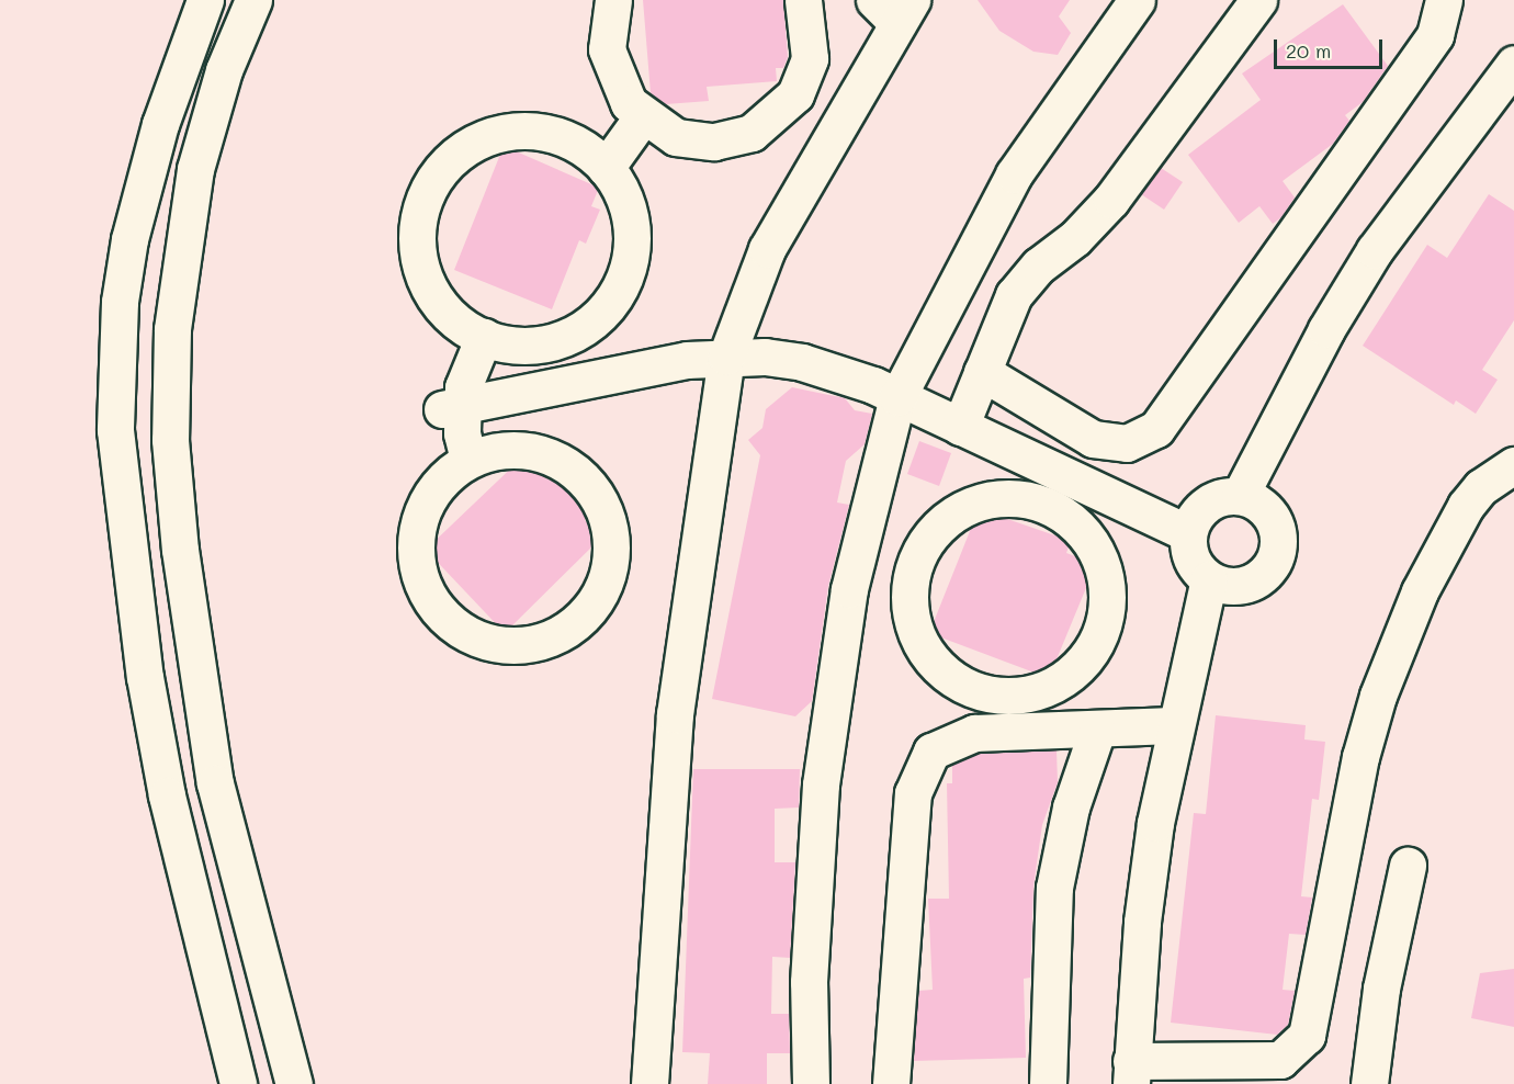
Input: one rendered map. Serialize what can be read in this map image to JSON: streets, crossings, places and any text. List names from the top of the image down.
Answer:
{
  "scale_bar": "20 m"
}
